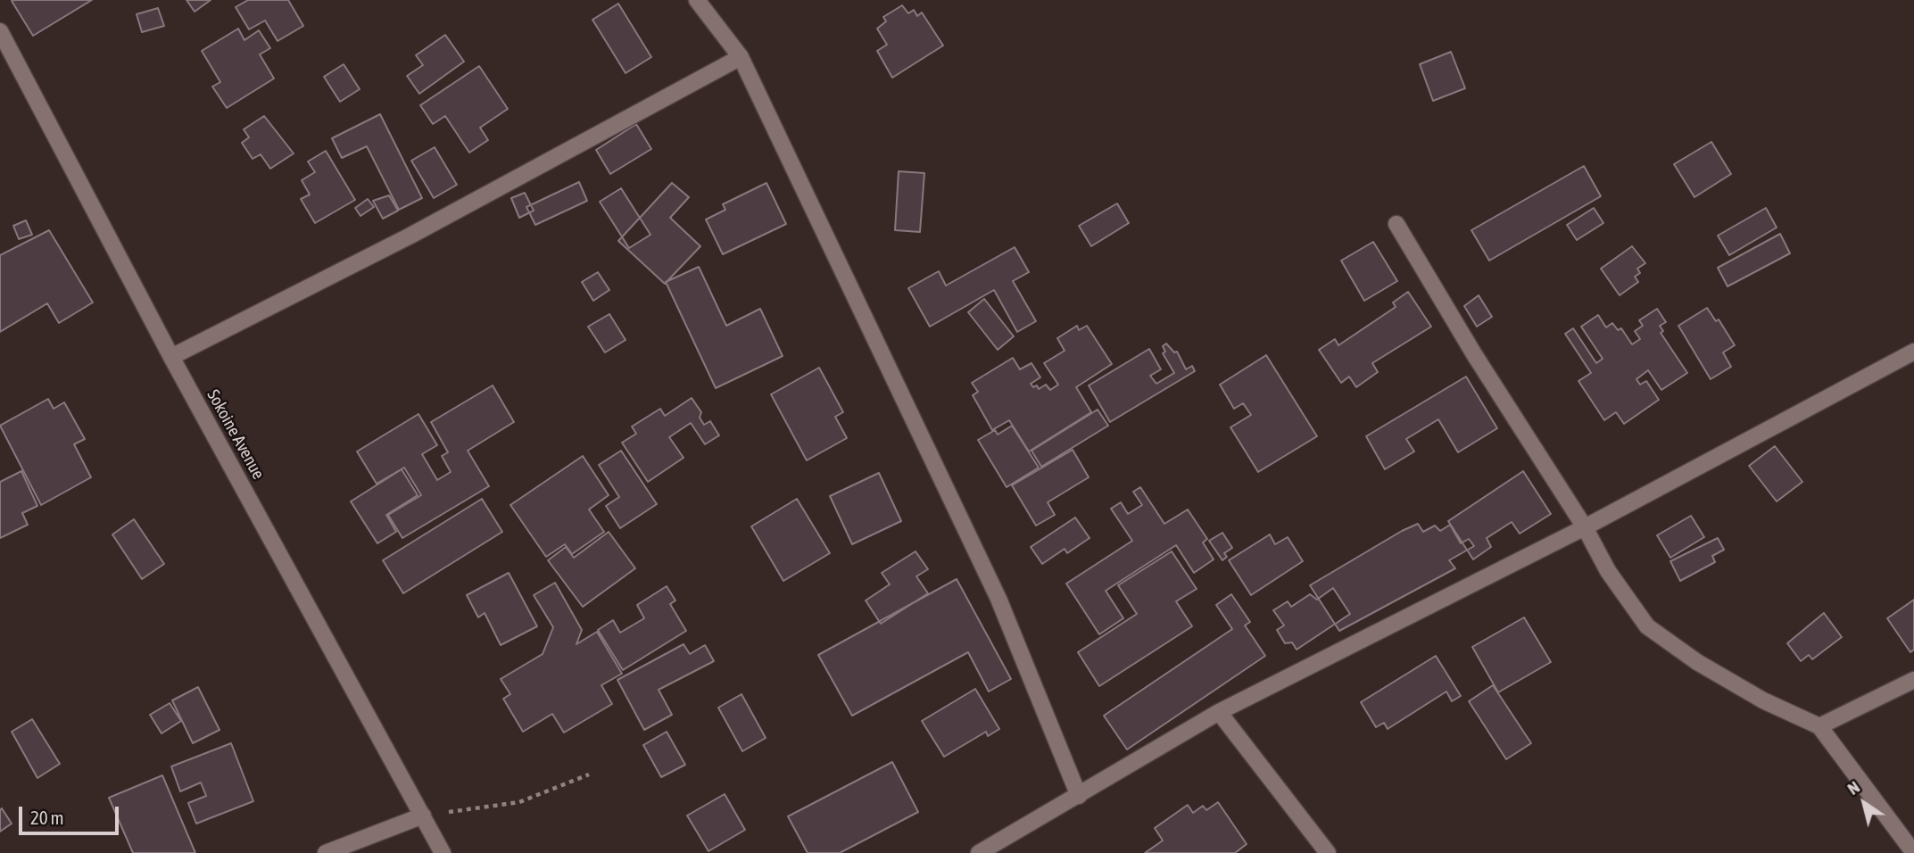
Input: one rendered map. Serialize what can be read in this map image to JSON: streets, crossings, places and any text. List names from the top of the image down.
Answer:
{
  "streets": {
    "street": ["Sokoine Avenue"]
  },
  "scale_bar": "20 m",
  "north": "top left"
}
